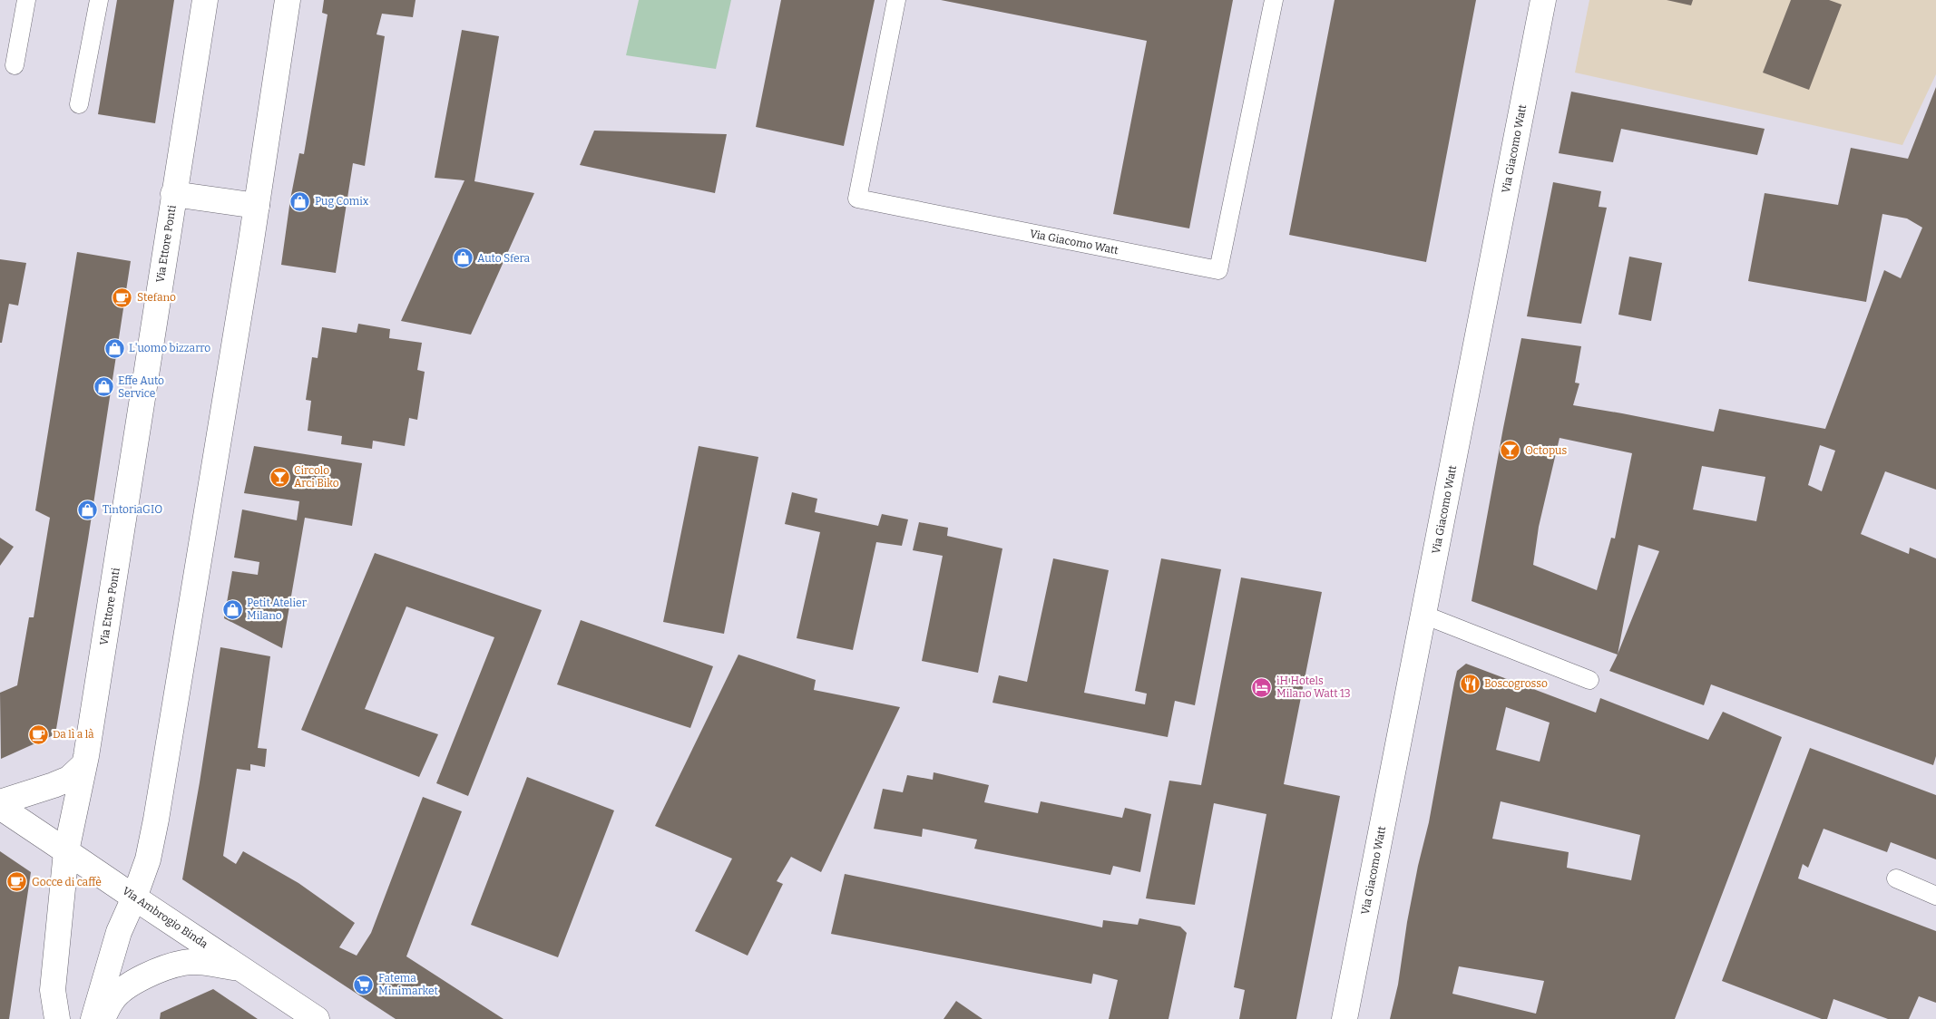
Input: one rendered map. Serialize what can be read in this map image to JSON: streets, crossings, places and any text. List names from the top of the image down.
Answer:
{
  "streets": {
    "street": ["Via Giacomo Watt", "Via Ettore Ponti", "Via Ambrogio Binda"]
  },
  "crossings": [
    ["Via Ettore Ponti", "Via Ambrogio Binda"]
  ],
  "places": {
    "shop": [
      "Pug Comix",
      "Auto Sfera",
      "L'uomo bizzarro",
      "Effe Auto Service",
      "TintoriaGIO",
      "Petit Atelier Milano"
    ],
    "cafe": ["Stefano", "Da lì a là", "Gocce di caffè"],
    "bar": ["Octopus", "Circolo Arci Biko"],
    "restaurant": ["Boscogrosso"],
    "hotel": ["iH Hotels Milano Watt 13"],
    "supermarket": ["Fatema Minimarket"]
  }
}
